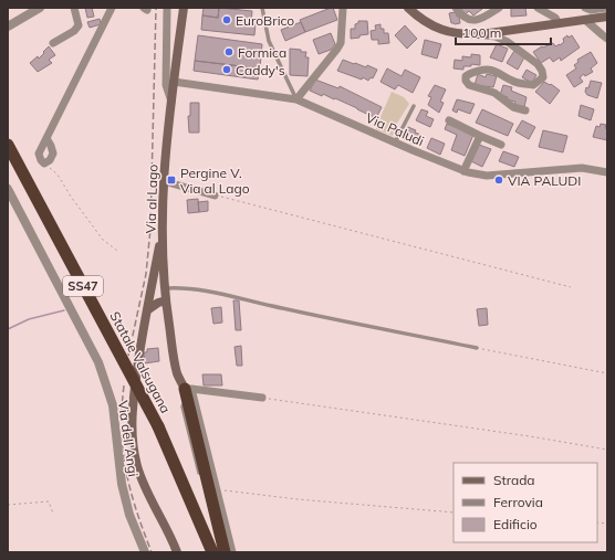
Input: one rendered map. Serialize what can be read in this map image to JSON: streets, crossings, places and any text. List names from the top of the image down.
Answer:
{
  "streets": {
    "highway": ["SS47", "Statale Valsugana"],
    "main road": ["Via al Lago"],
    "street": ["Via Paludi", "Via dell'Angi"]
  },
  "crossings": [
    ["Via Paludi", "Via al Lago"]
  ],
  "places": {
    "other": [
      "EuroBrico",
      "Formica",
      "Caddy's",
      "VIA PALUDI"
    ],
    "transit": ["Pergine V. Via al Lago"]
  },
  "legend": ["Strada", "Ferrovia", "Edificio"],
  "scale_bar": "100 m"
}
